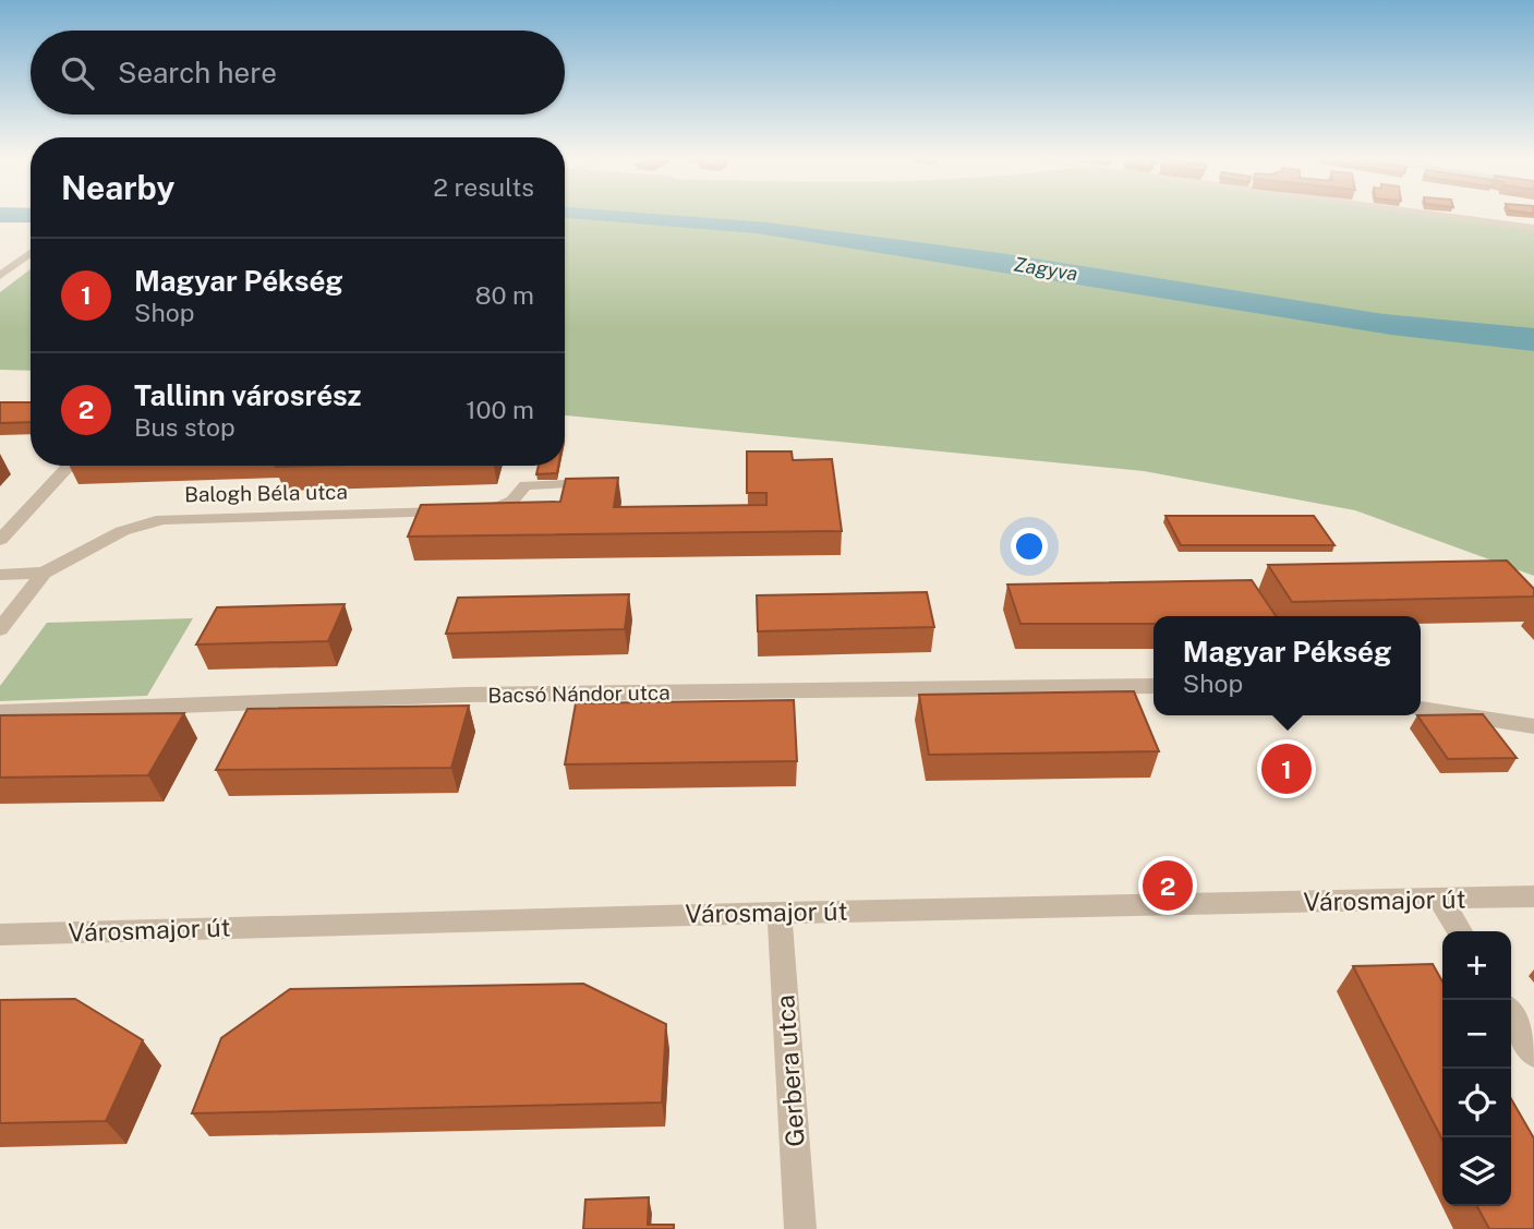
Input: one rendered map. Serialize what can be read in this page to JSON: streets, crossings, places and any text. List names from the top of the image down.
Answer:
{
  "streets": {
    "street": [
      "Balogh Béla utca",
      "Bacsó Nándor utca",
      "Városmajor út",
      "Gerbera utca"
    ]
  },
  "crossings": [
    ["Városmajor út", "Gerbera utca"]
  ],
  "water": ["Zagyva"],
  "page": {
    "search": "Search here",
    "heading": ["Nearby", "2 results"],
    "list": [
      {
        "mark": "1",
        "name": "Magyar Pékség",
        "note": "Shop",
        "value": "80 m"
      },
      {
        "mark": "2",
        "name": "Tallinn városrész",
        "note": "Bus stop",
        "value": "100 m"
      }
    ],
    "popup": ["Magyar Pékség", "Shop"],
    "pins": ["1", "2"],
    "map_buttons": ["+", "−"]
  }
}
